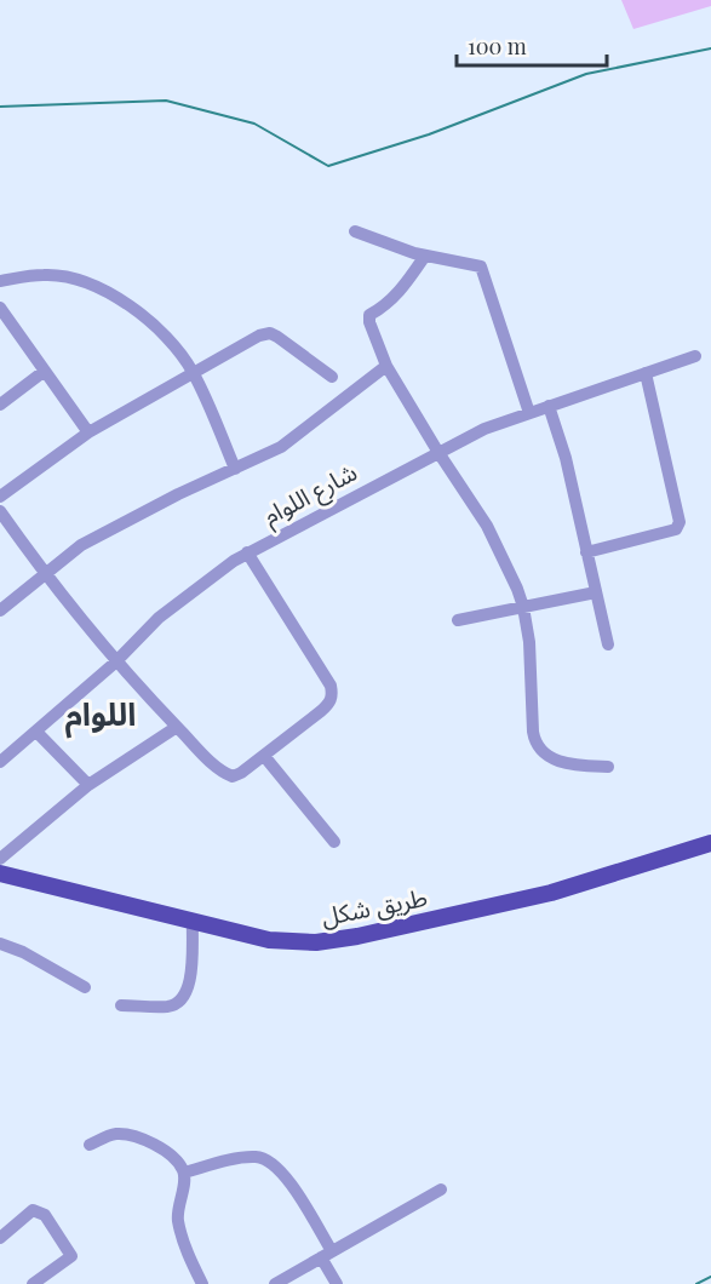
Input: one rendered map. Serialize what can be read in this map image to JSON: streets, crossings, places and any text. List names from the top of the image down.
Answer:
{
  "streets": {
    "main road": ["طريق شكل"],
    "street": ["شارع اللوام"]
  },
  "districts": ["اللوام"],
  "scale_bar": "100 m"
}
